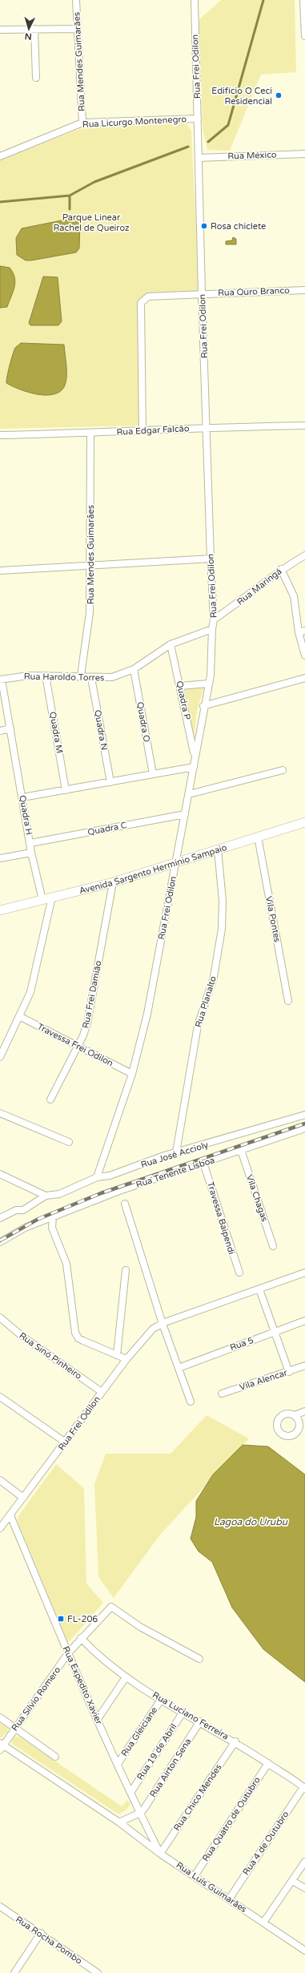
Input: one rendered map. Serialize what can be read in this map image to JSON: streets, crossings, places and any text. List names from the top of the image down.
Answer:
{
  "streets": {
    "main road": ["Avenida Sargento Hermínio Sampaio"],
    "street": [
      "Rua Mendes Guimarães",
      "Rua Frei Odilon",
      "Rua Licurgo Montenegro",
      "Rua México",
      "Rua Ouro Branco",
      "Rua Edgar Falcão",
      "Rua Maringá",
      "Rua Haroldo Torres",
      "Quadra P",
      "Quadra O",
      "Quadra N",
      "Quadra M",
      "Quadra H",
      "Quadra C",
      "Vila Pontes",
      "Rua Frei Damião",
      "Rua Planalto",
      "Travessa Frei Odilon",
      "Rua José Accioly",
      "Rua Tenente Lisboa",
      "Vila Chagas",
      "Travessa Baipendi",
      "Rua 5",
      "Rua Sinó Pinheiro",
      "Vila Alencar",
      "Rua Expedito Xavier",
      "Rua Silvio Romero",
      "Rua Luciano Ferreira",
      "Rua Gleiciane",
      "Rua 19 de Abril",
      "Rua Aírton Sena",
      "Rua Chico Mendes",
      "Rua Quatro de Outubro",
      "Rua 4 de Outubro",
      "Rua Luís Guimarães",
      "Rua Rocha Pombo"
    ]
  },
  "crossings": [
    ["Rua Mendes Guimarães", "Rua Licurgo Montenegro"],
    ["Rua Mendes Guimarães", "Rua Edgar Falcão"],
    ["Rua Mendes Guimarães", "Rua Haroldo Torres"],
    ["Rua Frei Odilon", "Rua Licurgo Montenegro"],
    ["Rua Frei Odilon", "Rua México"],
    ["Rua Frei Odilon", "Rua Ouro Branco"],
    ["Rua Frei Odilon", "Rua Edgar Falcão"],
    ["Rua Frei Odilon", "Rua Maringá"],
    ["Rua Frei Odilon", "Rua Haroldo Torres"],
    ["Rua Frei Odilon", "Quadra P"],
    ["Rua Frei Odilon", "Quadra C"],
    ["Rua Frei Odilon", "Avenida Sargento Hermínio Sampaio"],
    ["Rua Frei Odilon", "Travessa Frei Odilon"],
    ["Rua Frei Odilon", "Rua José Accioly"],
    ["Rua Frei Odilon", "Rua Sinó Pinheiro"],
    ["Rua Frei Odilon", "Rua Expedito Xavier"],
    ["Rua Ouro Branco", "Rua Edgar Falcão"],
    ["Rua Haroldo Torres", "Quadra P"],
    ["Rua Haroldo Torres", "Quadra O"],
    ["Rua Haroldo Torres", "Quadra N"],
    ["Rua Haroldo Torres", "Quadra M"],
    ["Rua Haroldo Torres", "Quadra H"],
    ["Quadra H", "Quadra C"],
    ["Quadra H", "Avenida Sargento Hermínio Sampaio"],
    ["Avenida Sargento Hermínio Sampaio", "Vila Pontes"],
    ["Avenida Sargento Hermínio Sampaio", "Rua Frei Damião"],
    ["Avenida Sargento Hermínio Sampaio", "Rua Planalto"],
    ["Rua Frei Damião", "Travessa Frei Odilon"],
    ["Rua Planalto", "Rua José Accioly"],
    ["Rua Tenente Lisboa", "Vila Chagas"],
    ["Rua Tenente Lisboa", "Travessa Baipendi"],
    ["Rua Expedito Xavier", "Rua Silvio Romero"],
    ["Rua Expedito Xavier", "Rua Gleiciane"],
    ["Rua Expedito Xavier", "Rua 19 de Abril"],
    ["Rua Expedito Xavier", "Rua Aírton Sena"],
    ["Rua Expedito Xavier", "Rua Chico Mendes"],
    ["Rua Expedito Xavier", "Rua Luís Guimarães"],
    ["Rua Silvio Romero", "Rua Luciano Ferreira"],
    ["Rua Silvio Romero", "Rua Luís Guimarães"],
    ["Rua Luciano Ferreira", "Rua Gleiciane"],
    ["Rua Luciano Ferreira", "Rua 19 de Abril"],
    ["Rua Luciano Ferreira", "Rua Aírton Sena"],
    ["Rua Luciano Ferreira", "Rua Chico Mendes"],
    ["Rua Luciano Ferreira", "Rua Quatro de Outubro"],
    ["Rua Luciano Ferreira", "Rua 4 de Outubro"],
    ["Rua Chico Mendes", "Rua Luís Guimarães"],
    ["Rua Quatro de Outubro", "Rua Luís Guimarães"],
    ["Rua 4 de Outubro", "Rua Luís Guimarães"]
  ],
  "water": ["Lagoa do Urubu"],
  "parks": ["Parque Linear Rachel de Queiroz"],
  "places": {
    "other": ["Edifício O Ceci Residencial", "Rosa chiclete"],
    "transit": ["FL-206"]
  },
  "north": "bottom"
}
